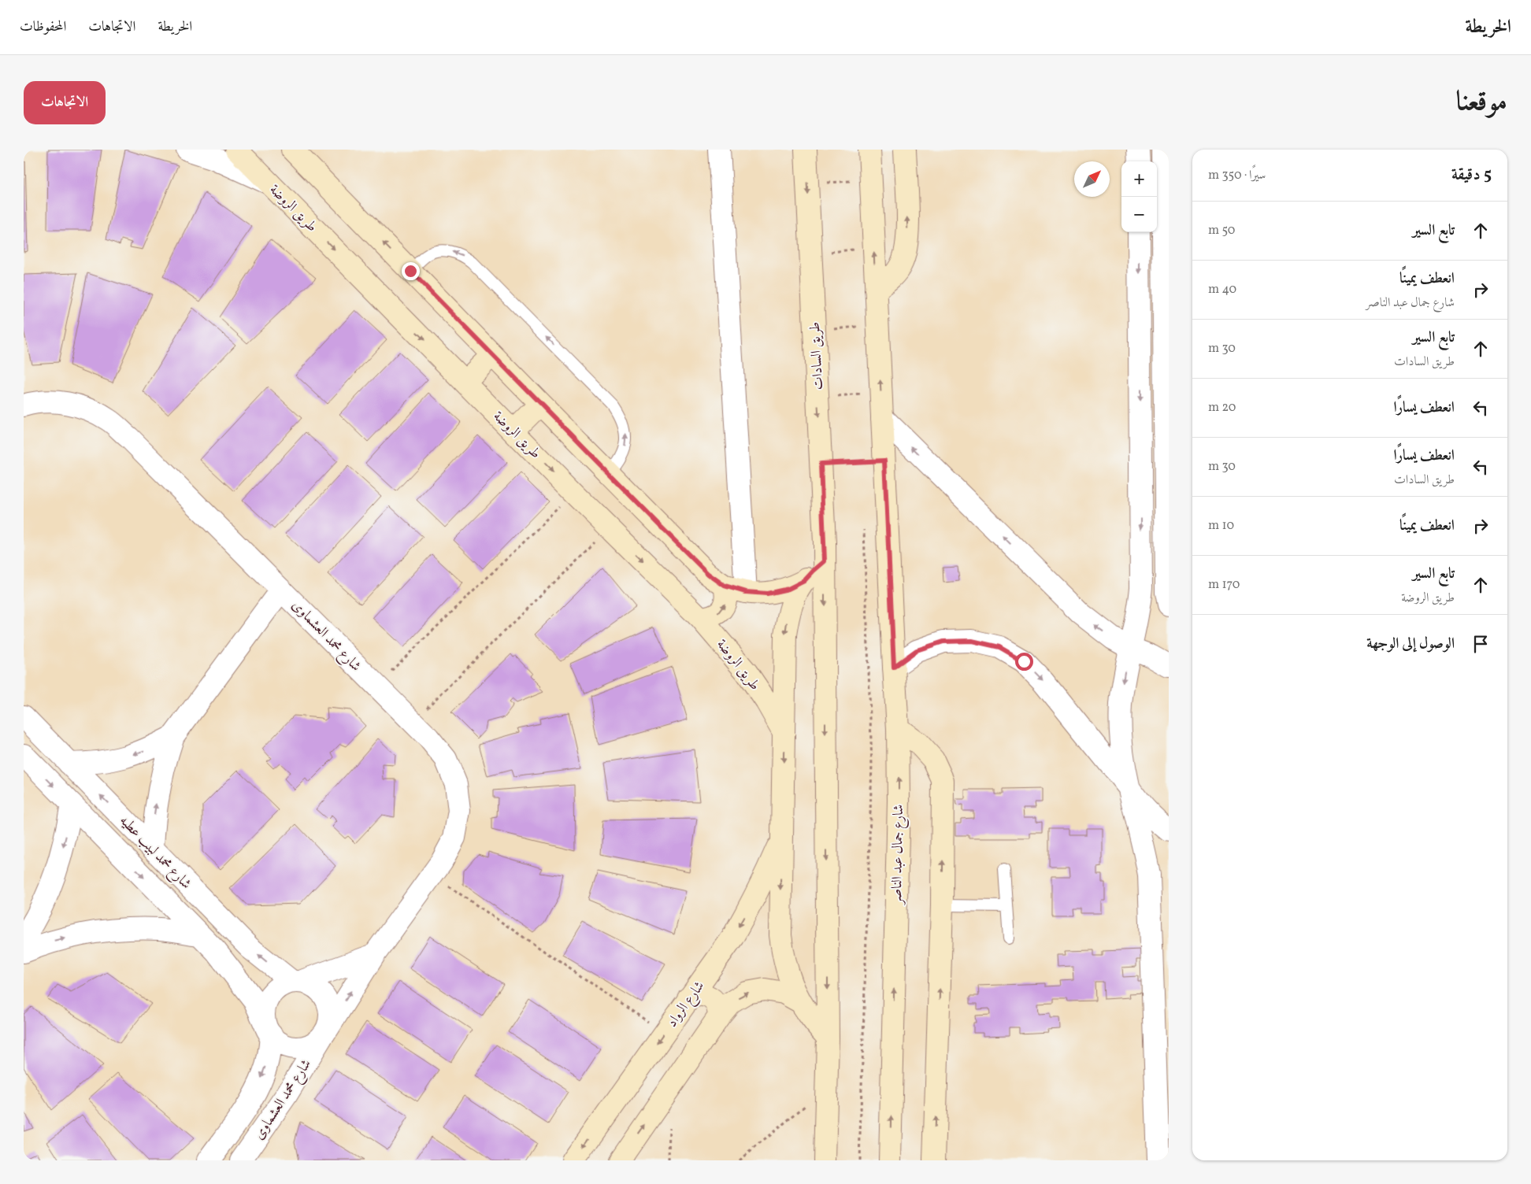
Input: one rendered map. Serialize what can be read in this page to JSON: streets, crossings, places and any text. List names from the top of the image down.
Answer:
{
  "streets": {
    "street": [
      "طريق الروضة",
      "طريق السادات",
      "شارع محمد العشماوى",
      "شارع محمد لبيب عطيه",
      "شارع جمال عبد الناصر",
      "شارع الرواد"
    ]
  },
  "crossings": [
    ["شارع محمد العشماوى", "شارع محمد لبيب عطيه"]
  ],
  "north": "top right",
  "page": {
    "header": "الخريطة",
    "nav": ["الخريطة", "الاتجاهات", "المحفوظات"],
    "title": "موقعنا",
    "buttons": "الاتجاهات",
    "heading": ["5 دقيقة", "سيرًا · 350 m"],
    "map_buttons": ["+", "−"],
    "list": [
      ["تابع السير", "50 m"],
      ["انعطف يمينًا", "شارع جمال عبد الناصر", "40 m"],
      ["تابع السير", "طريق السادات", "30 m"],
      ["انعطف يسارًا", "20 m"],
      ["انعطف يسارًا", "طريق السادات", "30 m"],
      ["انعطف يمينًا", "10 m"],
      ["تابع السير", "طريق الروضة", "170 m"],
      "الوصول إلى الوجهة"
    ]
  }
}
